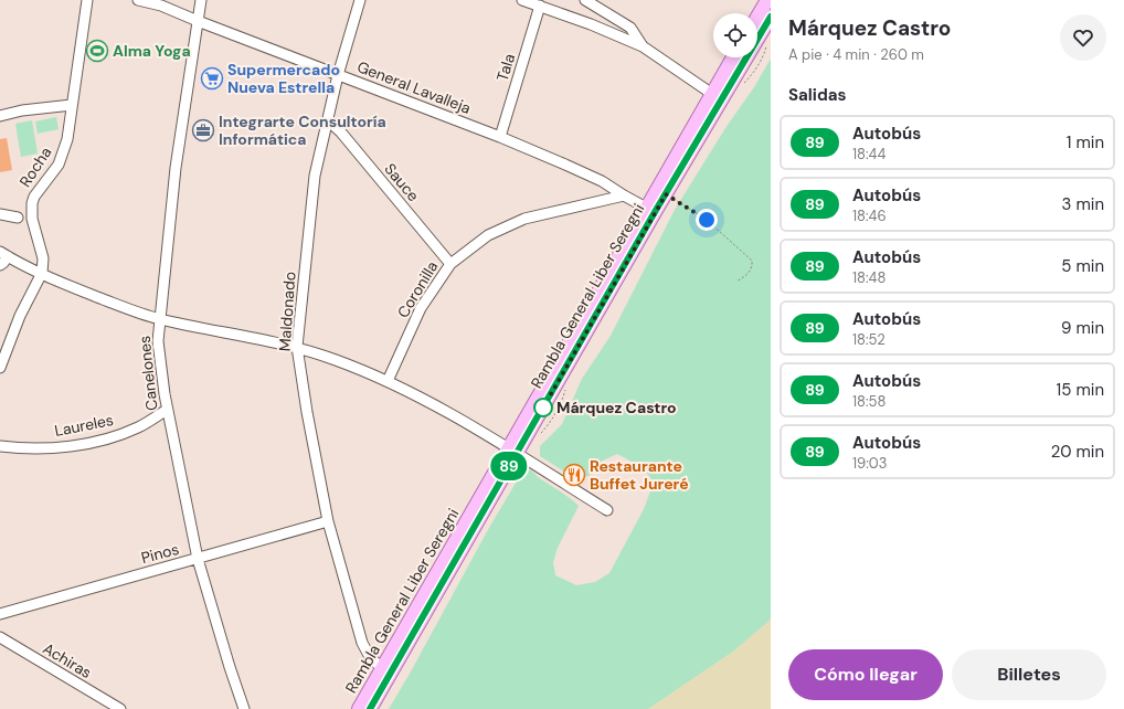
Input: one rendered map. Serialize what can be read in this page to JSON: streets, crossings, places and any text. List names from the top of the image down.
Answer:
{
  "streets": {
    "main road": ["Rambla General Liber Seregni"],
    "street": [
      "Tala",
      "General Lavalleja",
      "Rocha",
      "Sauce",
      "Coronilla",
      "Maldonado",
      "Canelones",
      "Laureles",
      "Pinos",
      "Achiras"
    ]
  },
  "crossings": [
    ["Tala", "General Lavalleja"],
    ["General Lavalleja", "Coronilla"],
    ["General Lavalleja", "Rambla General Liber Seregni"],
    ["General Lavalleja", "Maldonado"],
    ["General Lavalleja", "Canelones"],
    ["Sauce", "Coronilla"],
    ["Sauce", "Maldonado"],
    ["Rambla General Liber Seregni", "Maldonado"],
    ["Maldonado", "Pinos"],
    ["Canelones", "Laureles"],
    ["Canelones", "Pinos"]
  ],
  "places": {
    "sports": ["Alma Yoga"],
    "supermarket": ["Supermercado Nueva Estrella"],
    "office": ["Integrarte Consultoría Informática"],
    "other": ["Márquez Castro"],
    "restaurant": ["Restaurante Buffet Jureré"]
  },
  "lines": ["bus line 89"],
  "page": {
    "on_map": "89",
    "heading": [
      ["Márquez Castro", "A pie · 4 min · 260 m"],
      "Salidas"
    ],
    "list": [
      {
        "mark": "89",
        "name": "Autobús",
        "note": "18:44",
        "value": "1 min"
      },
      {
        "mark": "89",
        "name": "Autobús",
        "note": "18:46",
        "value": "3 min"
      },
      {
        "mark": "89",
        "name": "Autobús",
        "note": "18:48",
        "value": "5 min"
      },
      {
        "mark": "89",
        "name": "Autobús",
        "note": "18:52",
        "value": "9 min"
      },
      {
        "mark": "89",
        "name": "Autobús",
        "note": "18:58",
        "value": "15 min"
      },
      {
        "mark": "89",
        "name": "Autobús",
        "note": "19:03",
        "value": "20 min"
      }
    ],
    "buttons": ["Cómo llegar", "Billetes"]
  }
}
